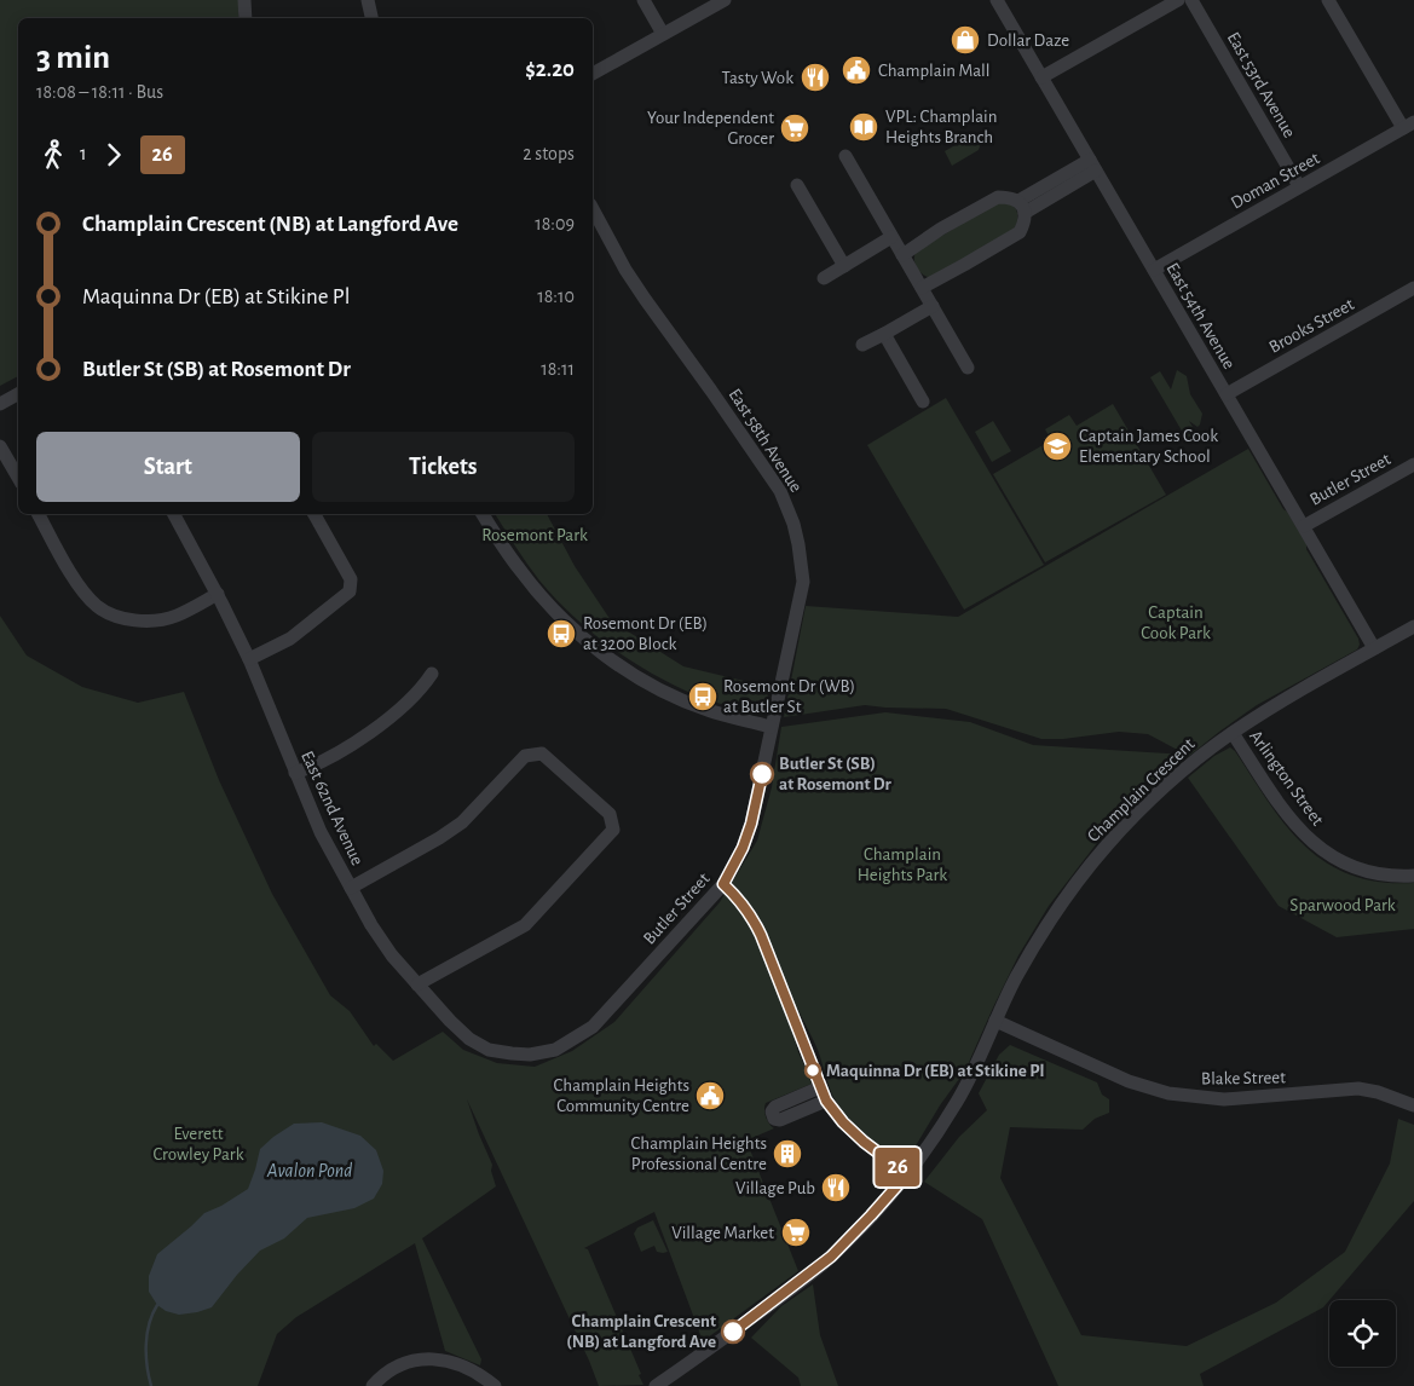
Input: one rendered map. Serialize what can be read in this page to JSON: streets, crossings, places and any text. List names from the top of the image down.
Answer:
{
  "streets": {
    "street": [
      "East 53rd Avenue",
      "Doman Street",
      "East 54th Avenue",
      "Brooks Street",
      "East 58th Avenue",
      "Butler Street",
      "Arlington Street",
      "Champlain Crescent",
      "East 62nd Avenue",
      "Blake Street"
    ]
  },
  "crossings": [
    ["East 53rd Avenue", "Doman Street"],
    ["Doman Street", "East 54th Avenue"],
    ["East 54th Avenue", "Brooks Street"],
    ["East 54th Avenue", "Butler Street"],
    ["East 54th Avenue", "Champlain Crescent"],
    ["East 58th Avenue", "Butler Street"],
    ["Butler Street", "East 62nd Avenue"],
    ["Arlington Street", "Champlain Crescent"],
    ["Champlain Crescent", "Blake Street"]
  ],
  "water": ["Avalon Pond"],
  "parks": [
    "Rosemont Park",
    "Captain Cook Park",
    "Champlain Heights Park",
    "Sparwood Park",
    "Everett Crowley Park"
  ],
  "places": {
    "shop": ["Dollar Daze"],
    "public building": ["Champlain Mall", "Champlain Heights Community Centre"],
    "restaurant": ["Tasty Wok", "Village Pub"],
    "library": ["VPL: Champlain Heights Branch"],
    "supermarket": ["Your Independent Grocer", "Village Market"],
    "school or university": ["Captain James Cook Elementary School"],
    "bus stop": ["Rosemont Dr (EB) at 3200 Block", "Rosemont Dr (WB) at Butler St"],
    "other": ["Butler St (SB) at Rosemont Dr", "Maquinna Dr (EB) at Stikine Pl", "Champlain Crescent (NB) at Langford Ave"],
    "building": ["Champlain Heights Professional Centre"]
  },
  "lines": ["bus line 26"],
  "page": {
    "on_map": "26",
    "heading": ["3 min", "18:08 – 18:11 · Bus", "$2.20"],
    "legs": ["1", "26", "2 stops"],
    "list": [
      {
        "name": "Champlain Crescent (NB) at Langford Ave",
        "value": "18:09"
      },
      {
        "name": "Maquinna Dr (EB) at Stikine Pl",
        "value": "18:10"
      },
      {
        "name": "Butler St (SB) at Rosemont Dr",
        "value": "18:11"
      }
    ],
    "buttons": ["Start", "Tickets"]
  }
}
